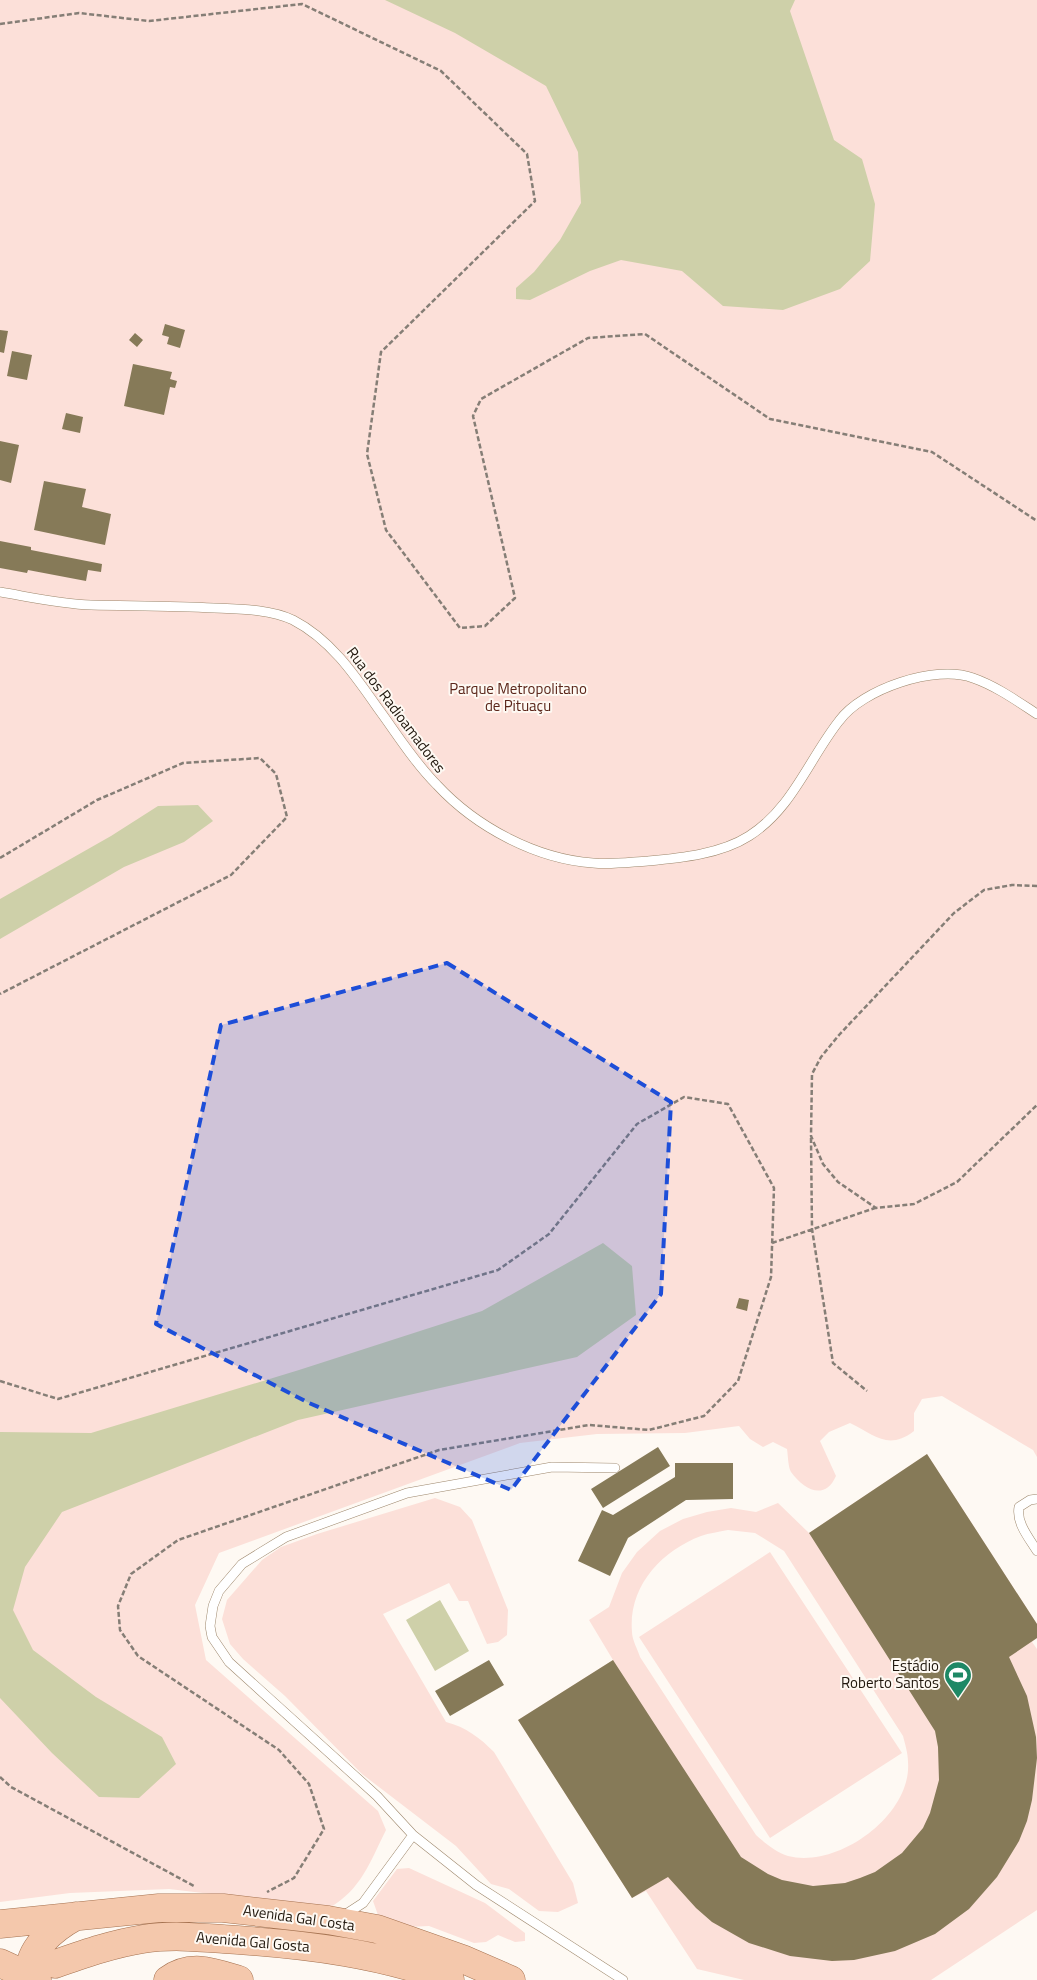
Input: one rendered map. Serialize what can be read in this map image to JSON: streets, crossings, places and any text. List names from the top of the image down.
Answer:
{
  "streets": {
    "main road": ["Avenida Gal Costa", "Avenida Gal Gosta"],
    "lane": ["Rua dos Radioamadores"]
  },
  "parks": ["Parque Metropolitano de Pituaçu"],
  "places": {
    "sports": ["Estádio Roberto Santos"]
  }
}
